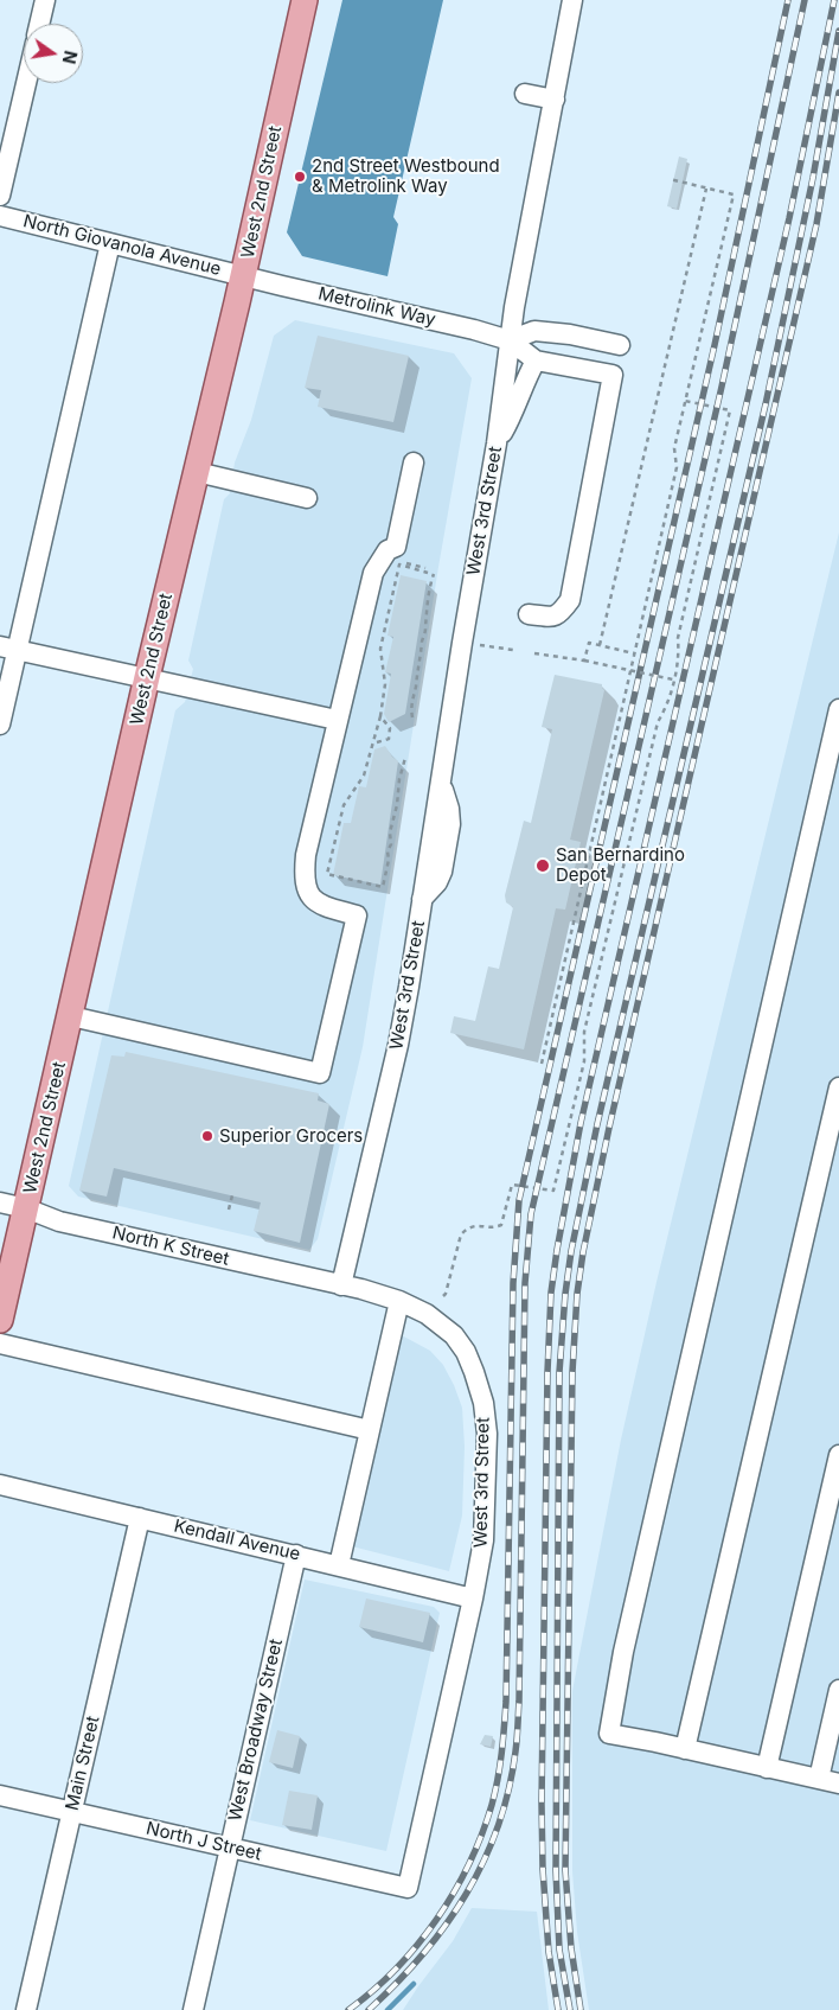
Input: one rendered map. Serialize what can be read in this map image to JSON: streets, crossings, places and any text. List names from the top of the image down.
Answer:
{
  "streets": {
    "main road": ["West 2nd Street"],
    "street": [
      "North Giovanola Avenue",
      "Metrolink Way",
      "West 3rd Street",
      "North K Street",
      "Kendall Avenue",
      "West Broadway Street",
      "Main Street",
      "North J Street"
    ]
  },
  "crossings": [
    ["West 2nd Street", "North Giovanola Avenue"],
    ["West 2nd Street", "Metrolink Way"],
    ["West 2nd Street", "North K Street"],
    ["North Giovanola Avenue", "Metrolink Way"],
    ["Metrolink Way", "West 3rd Street"],
    ["West 3rd Street", "North K Street"],
    ["West 3rd Street", "Kendall Avenue"],
    ["West 3rd Street", "North J Street"],
    ["Kendall Avenue", "West Broadway Street"],
    ["Kendall Avenue", "Main Street"],
    ["West Broadway Street", "North J Street"],
    ["Main Street", "North J Street"]
  ],
  "places": ["2nd Street Westbound & Metrolink Way", "San Bernardino Depot", "Superior Grocers"],
  "north": "right"
}
